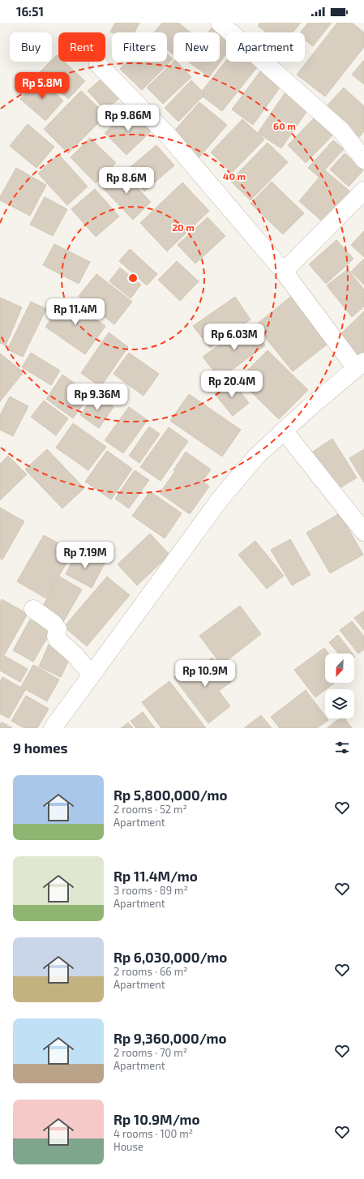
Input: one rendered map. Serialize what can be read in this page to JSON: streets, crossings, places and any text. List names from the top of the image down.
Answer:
{
  "north": "bottom left",
  "page": {
    "status": "16:51",
    "chip": [
      "Buy",
      "Rent",
      "Filters",
      "New",
      "Apartment"
    ],
    "price": [
      "Rp 5.8M",
      "Rp 9.86M",
      "Rp 8.6M",
      "Rp 11.4M",
      "Rp 6.03M",
      "Rp 20.4M",
      "Rp 9.36M",
      "Rp 7.19M",
      "Rp 10.9M"
    ],
    "heading": "9 homes",
    "list": [
      {
        "name": "Rp 5,800,000/mo",
        "note": "2 rooms · 52 m² · Apartment"
      },
      {
        "name": "Rp 11.4M/mo",
        "note": "3 rooms · 89 m² · Apartment"
      },
      {
        "name": "Rp 6,030,000/mo",
        "note": "2 rooms · 66 m² · Apartment"
      },
      {
        "name": "Rp 9,360,000/mo",
        "note": "2 rooms · 70 m² · Apartment"
      },
      {
        "name": "Rp 10.9M/mo",
        "note": "4 rooms · 100 m² · House"
      }
    ]
  },
  "rings": ["60 m", "40 m", "20 m"]
}
